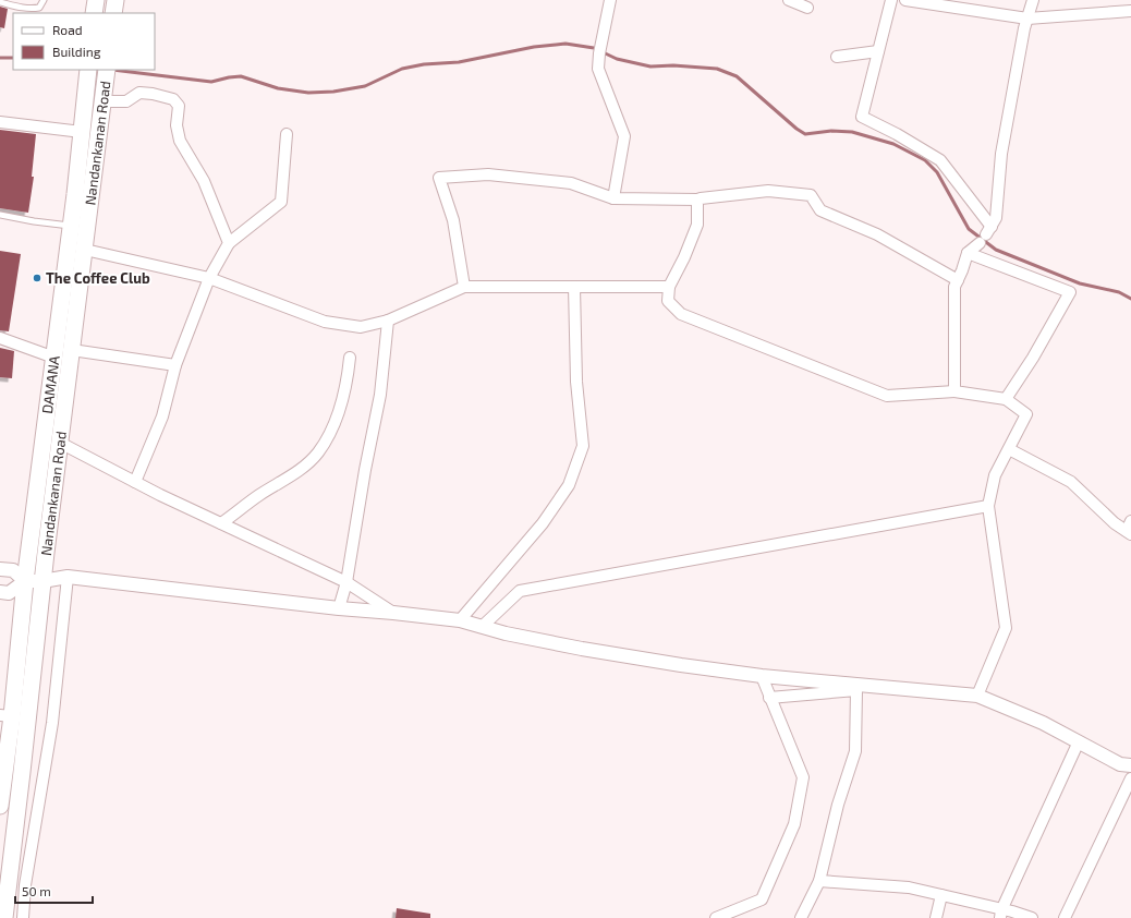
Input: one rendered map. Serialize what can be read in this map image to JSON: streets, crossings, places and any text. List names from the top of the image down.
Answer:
{
  "streets": {
    "main road": ["Nandankanan Road", "DAMANA"]
  },
  "places": ["The Coffee Club"],
  "legend": ["Road", "Building"],
  "scale_bar": "50 m"
}
